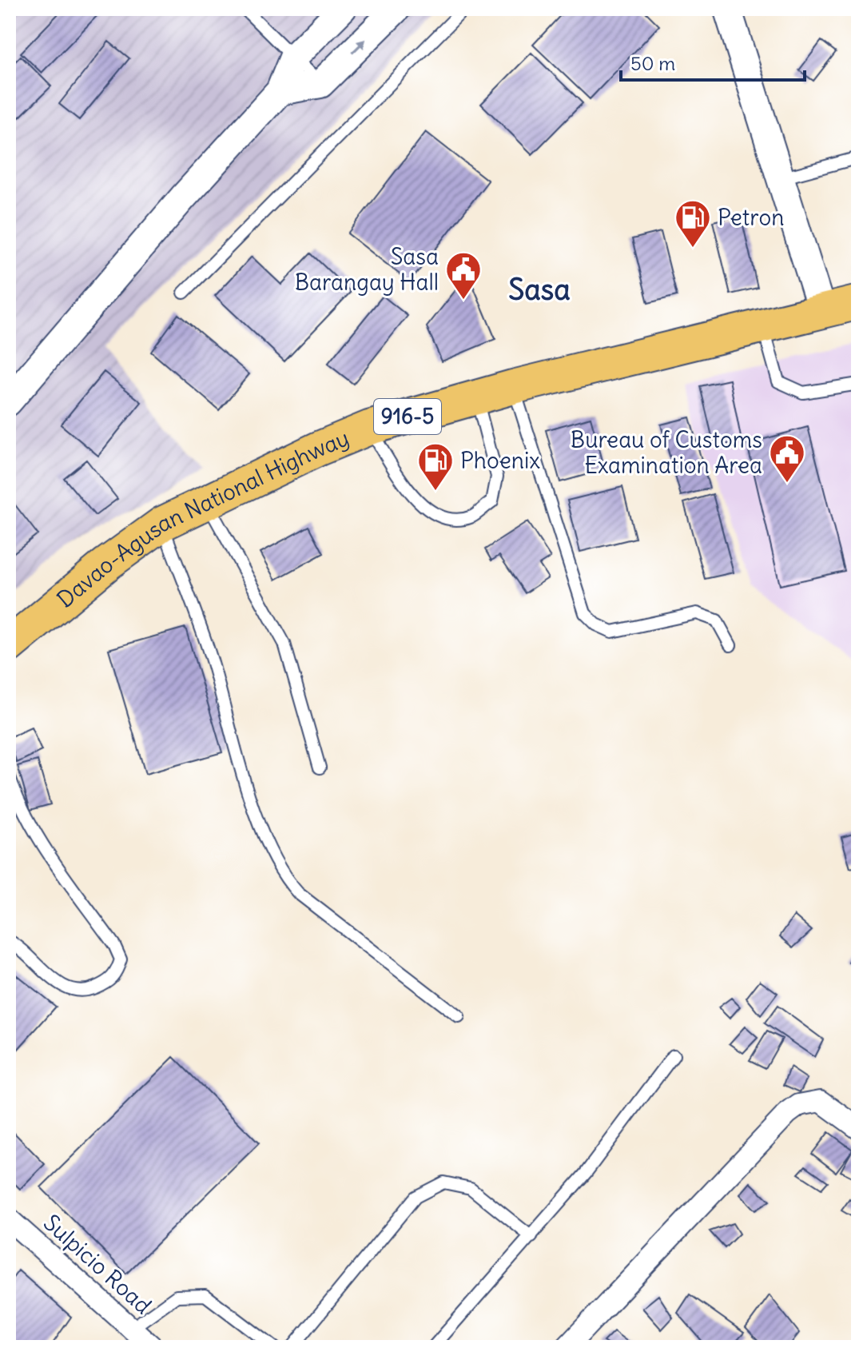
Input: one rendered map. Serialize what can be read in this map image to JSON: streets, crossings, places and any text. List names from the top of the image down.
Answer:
{
  "streets": {
    "main road": ["916-5", "Davao-Agusan National Highway"],
    "street": ["Sulpicio Road"]
  },
  "districts": ["Sasa"],
  "places": {
    "fuel station": ["Petron", "Phoenix"],
    "public building": ["Sasa Barangay Hall", "Bureau of Customs Examination Area"]
  },
  "scale_bar": "50 m"
}
